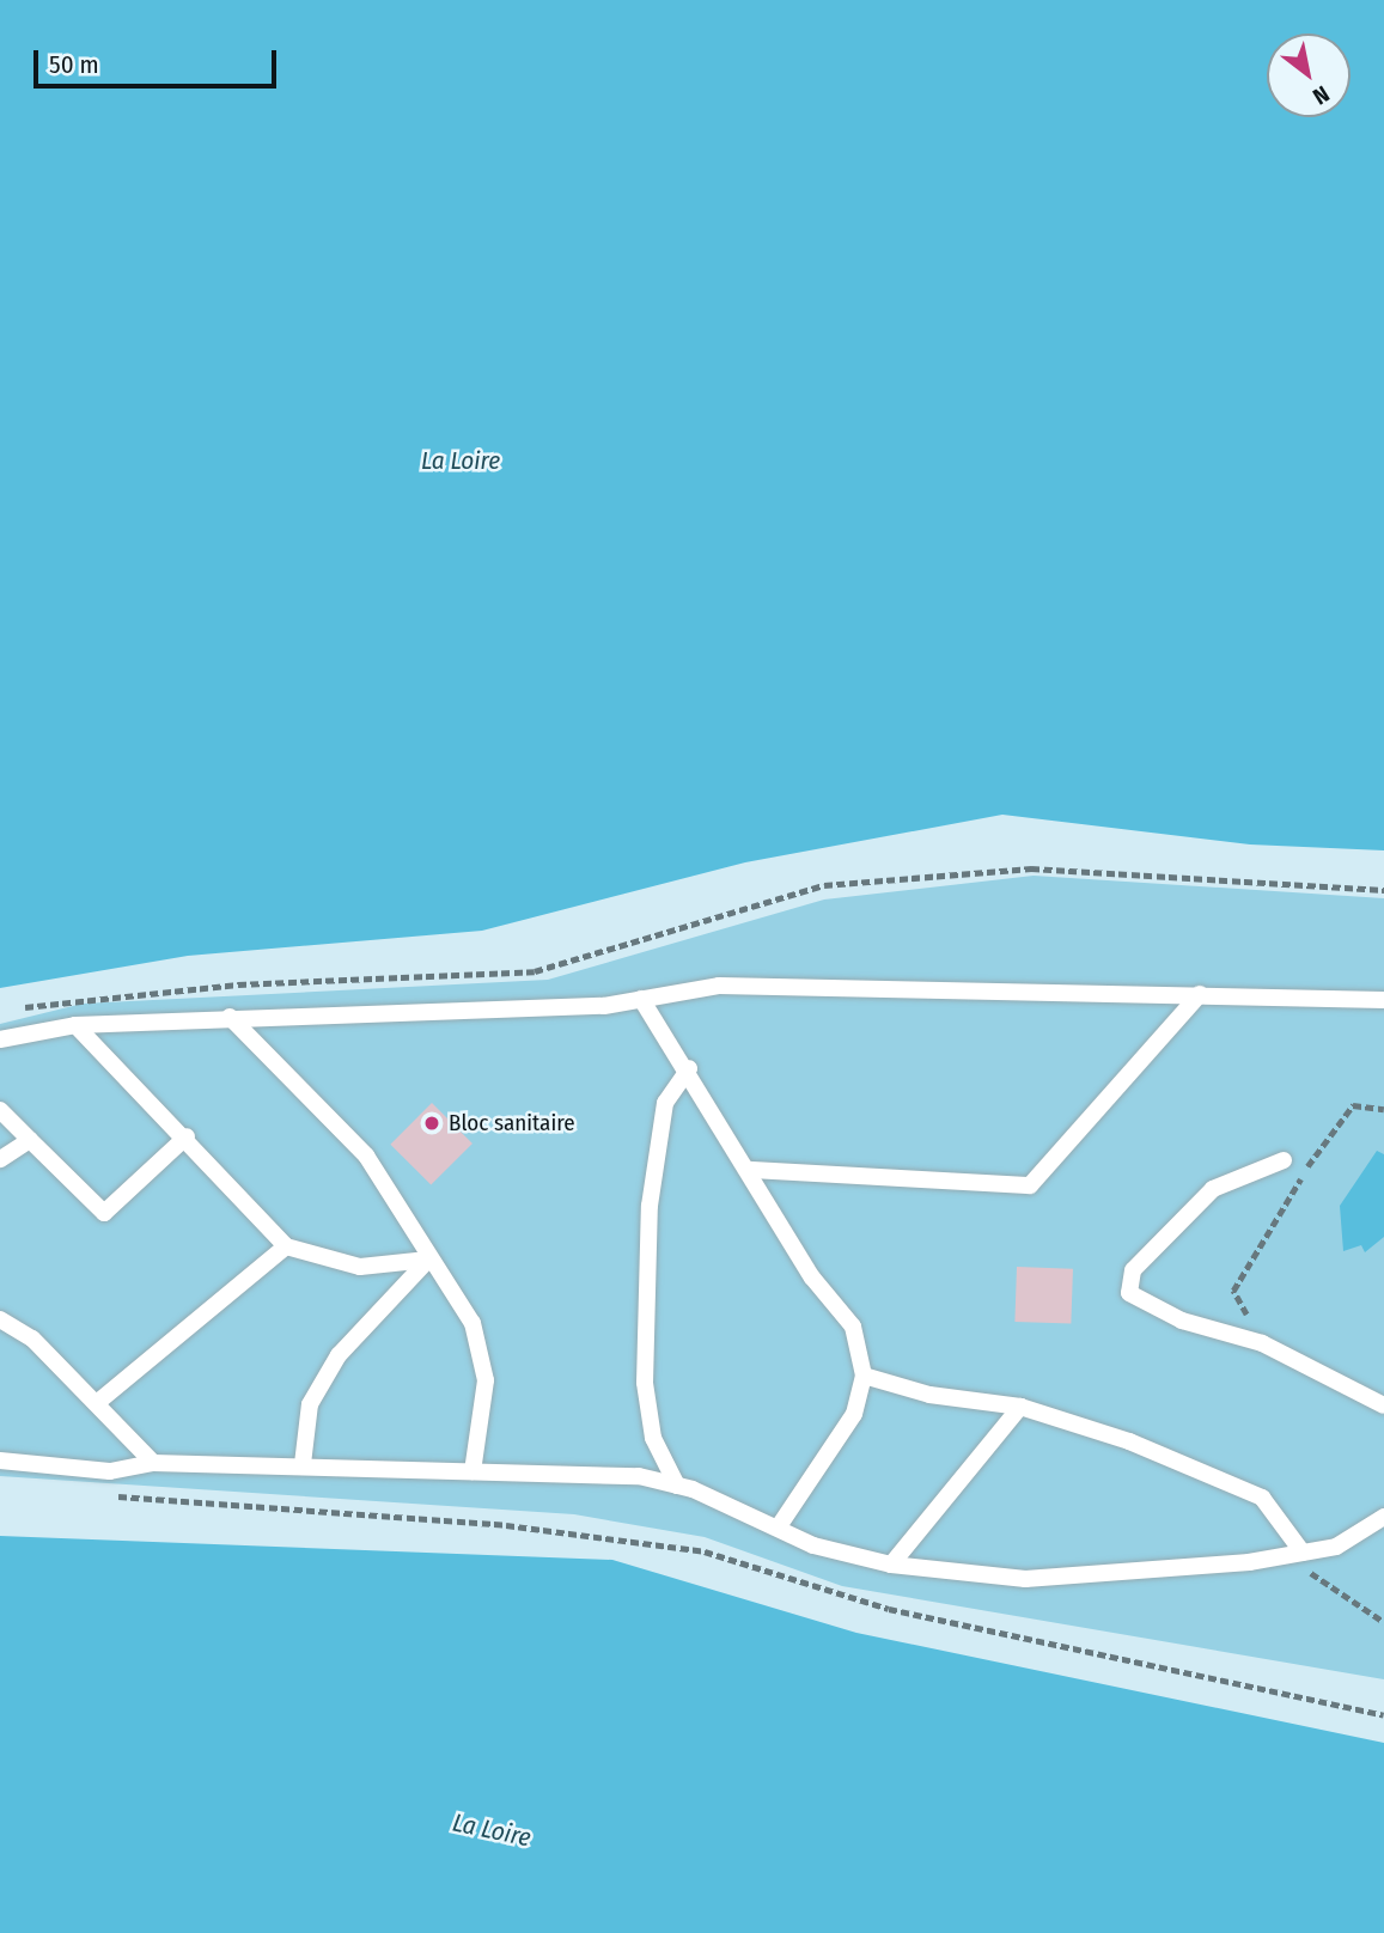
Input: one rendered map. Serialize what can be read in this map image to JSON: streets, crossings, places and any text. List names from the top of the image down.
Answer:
{
  "water": ["La Loire"],
  "places": ["Bloc sanitaire"],
  "scale_bar": "50 m",
  "north": "bottom right"
}
